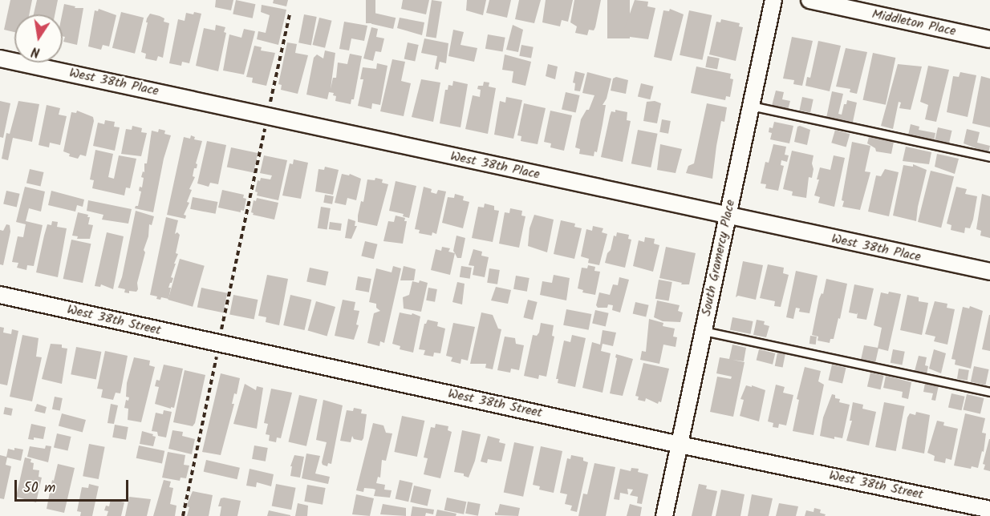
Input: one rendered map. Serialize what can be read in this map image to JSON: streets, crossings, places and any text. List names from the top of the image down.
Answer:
{
  "streets": {
    "street": [
      "Middleton Place",
      "West 38th Place",
      "South Gramercy Place",
      "West 38th Street"
    ]
  },
  "crossings": [
    ["West 38th Place", "South Gramercy Place"],
    ["South Gramercy Place", "West 38th Street"]
  ],
  "scale_bar": "50 m",
  "north": "bottom"
}
